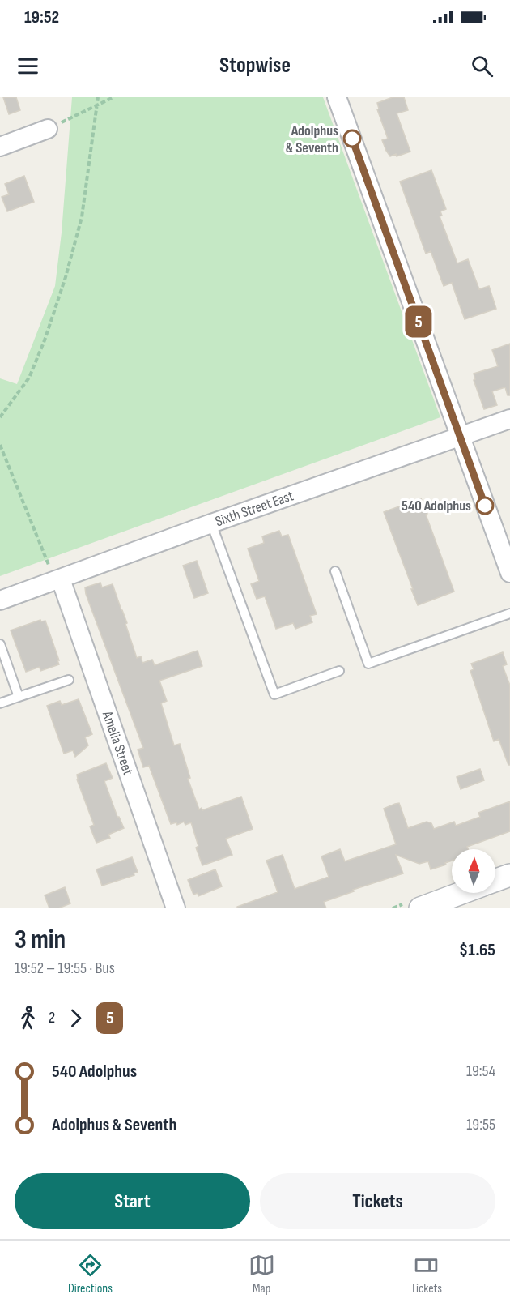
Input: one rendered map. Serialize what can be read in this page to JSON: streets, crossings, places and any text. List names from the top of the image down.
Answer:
{
  "streets": {
    "street": ["Sixth Street East", "Amelia Street"]
  },
  "crossings": [
    ["Sixth Street East", "Amelia Street"]
  ],
  "places": ["Adolphus & Seventh", "540 Adolphus"],
  "lines": ["bus line 5"],
  "north": "top",
  "page": {
    "status": "19:52",
    "header": "Stopwise",
    "on_map": "5",
    "heading": ["3 min", "19:52 – 19:55 · Bus", "$1.65"],
    "legs": ["2", "5"],
    "list": [
      {
        "name": "540 Adolphus",
        "value": "19:54"
      },
      {
        "name": "Adolphus & Seventh",
        "value": "19:55"
      }
    ],
    "buttons": ["Start", "Tickets"],
    "tabs": ["Directions", "Map", "Tickets"]
  }
}
